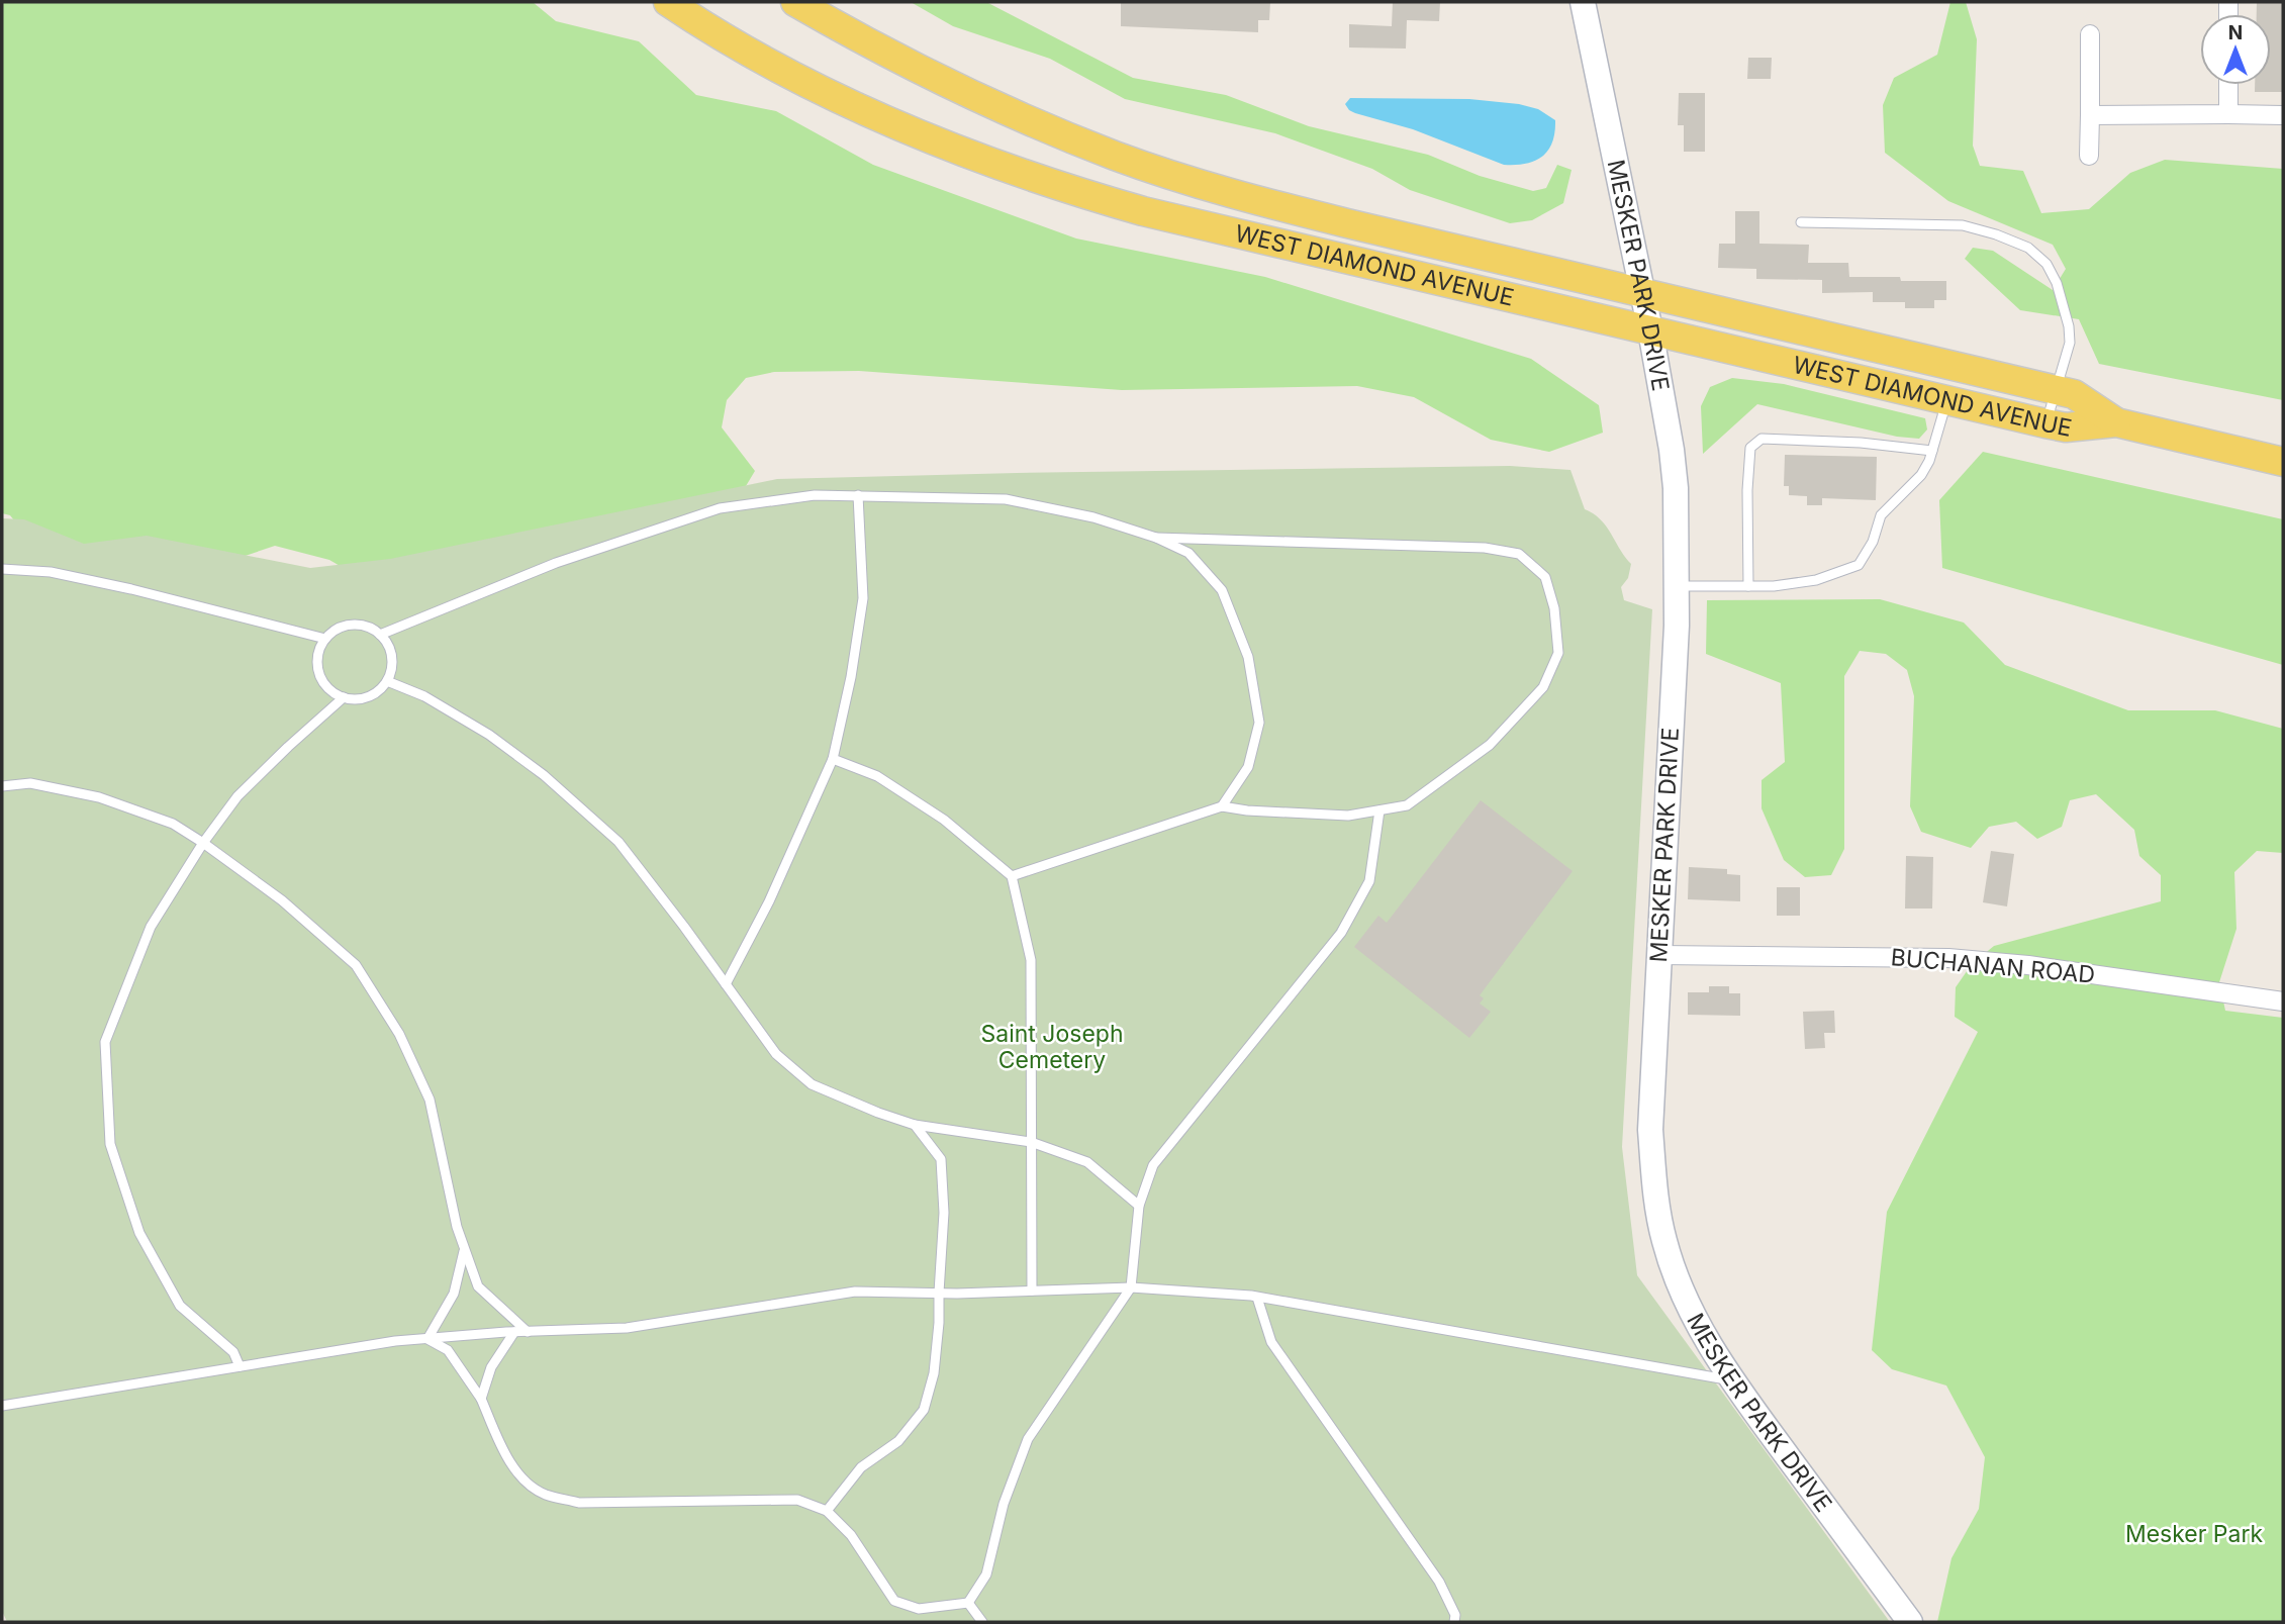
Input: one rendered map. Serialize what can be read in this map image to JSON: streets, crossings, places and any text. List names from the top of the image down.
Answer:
{
  "streets": {
    "main road": ["WEST DIAMOND AVENUE"],
    "street": ["MESKER PARK DRIVE", "BUCHANAN ROAD"]
  },
  "crossings": [
    ["WEST DIAMOND AVENUE", "MESKER PARK DRIVE"],
    ["MESKER PARK DRIVE", "BUCHANAN ROAD"]
  ],
  "parks": ["Saint Joseph Cemetery", "Mesker Park"],
  "north": "top"
}
